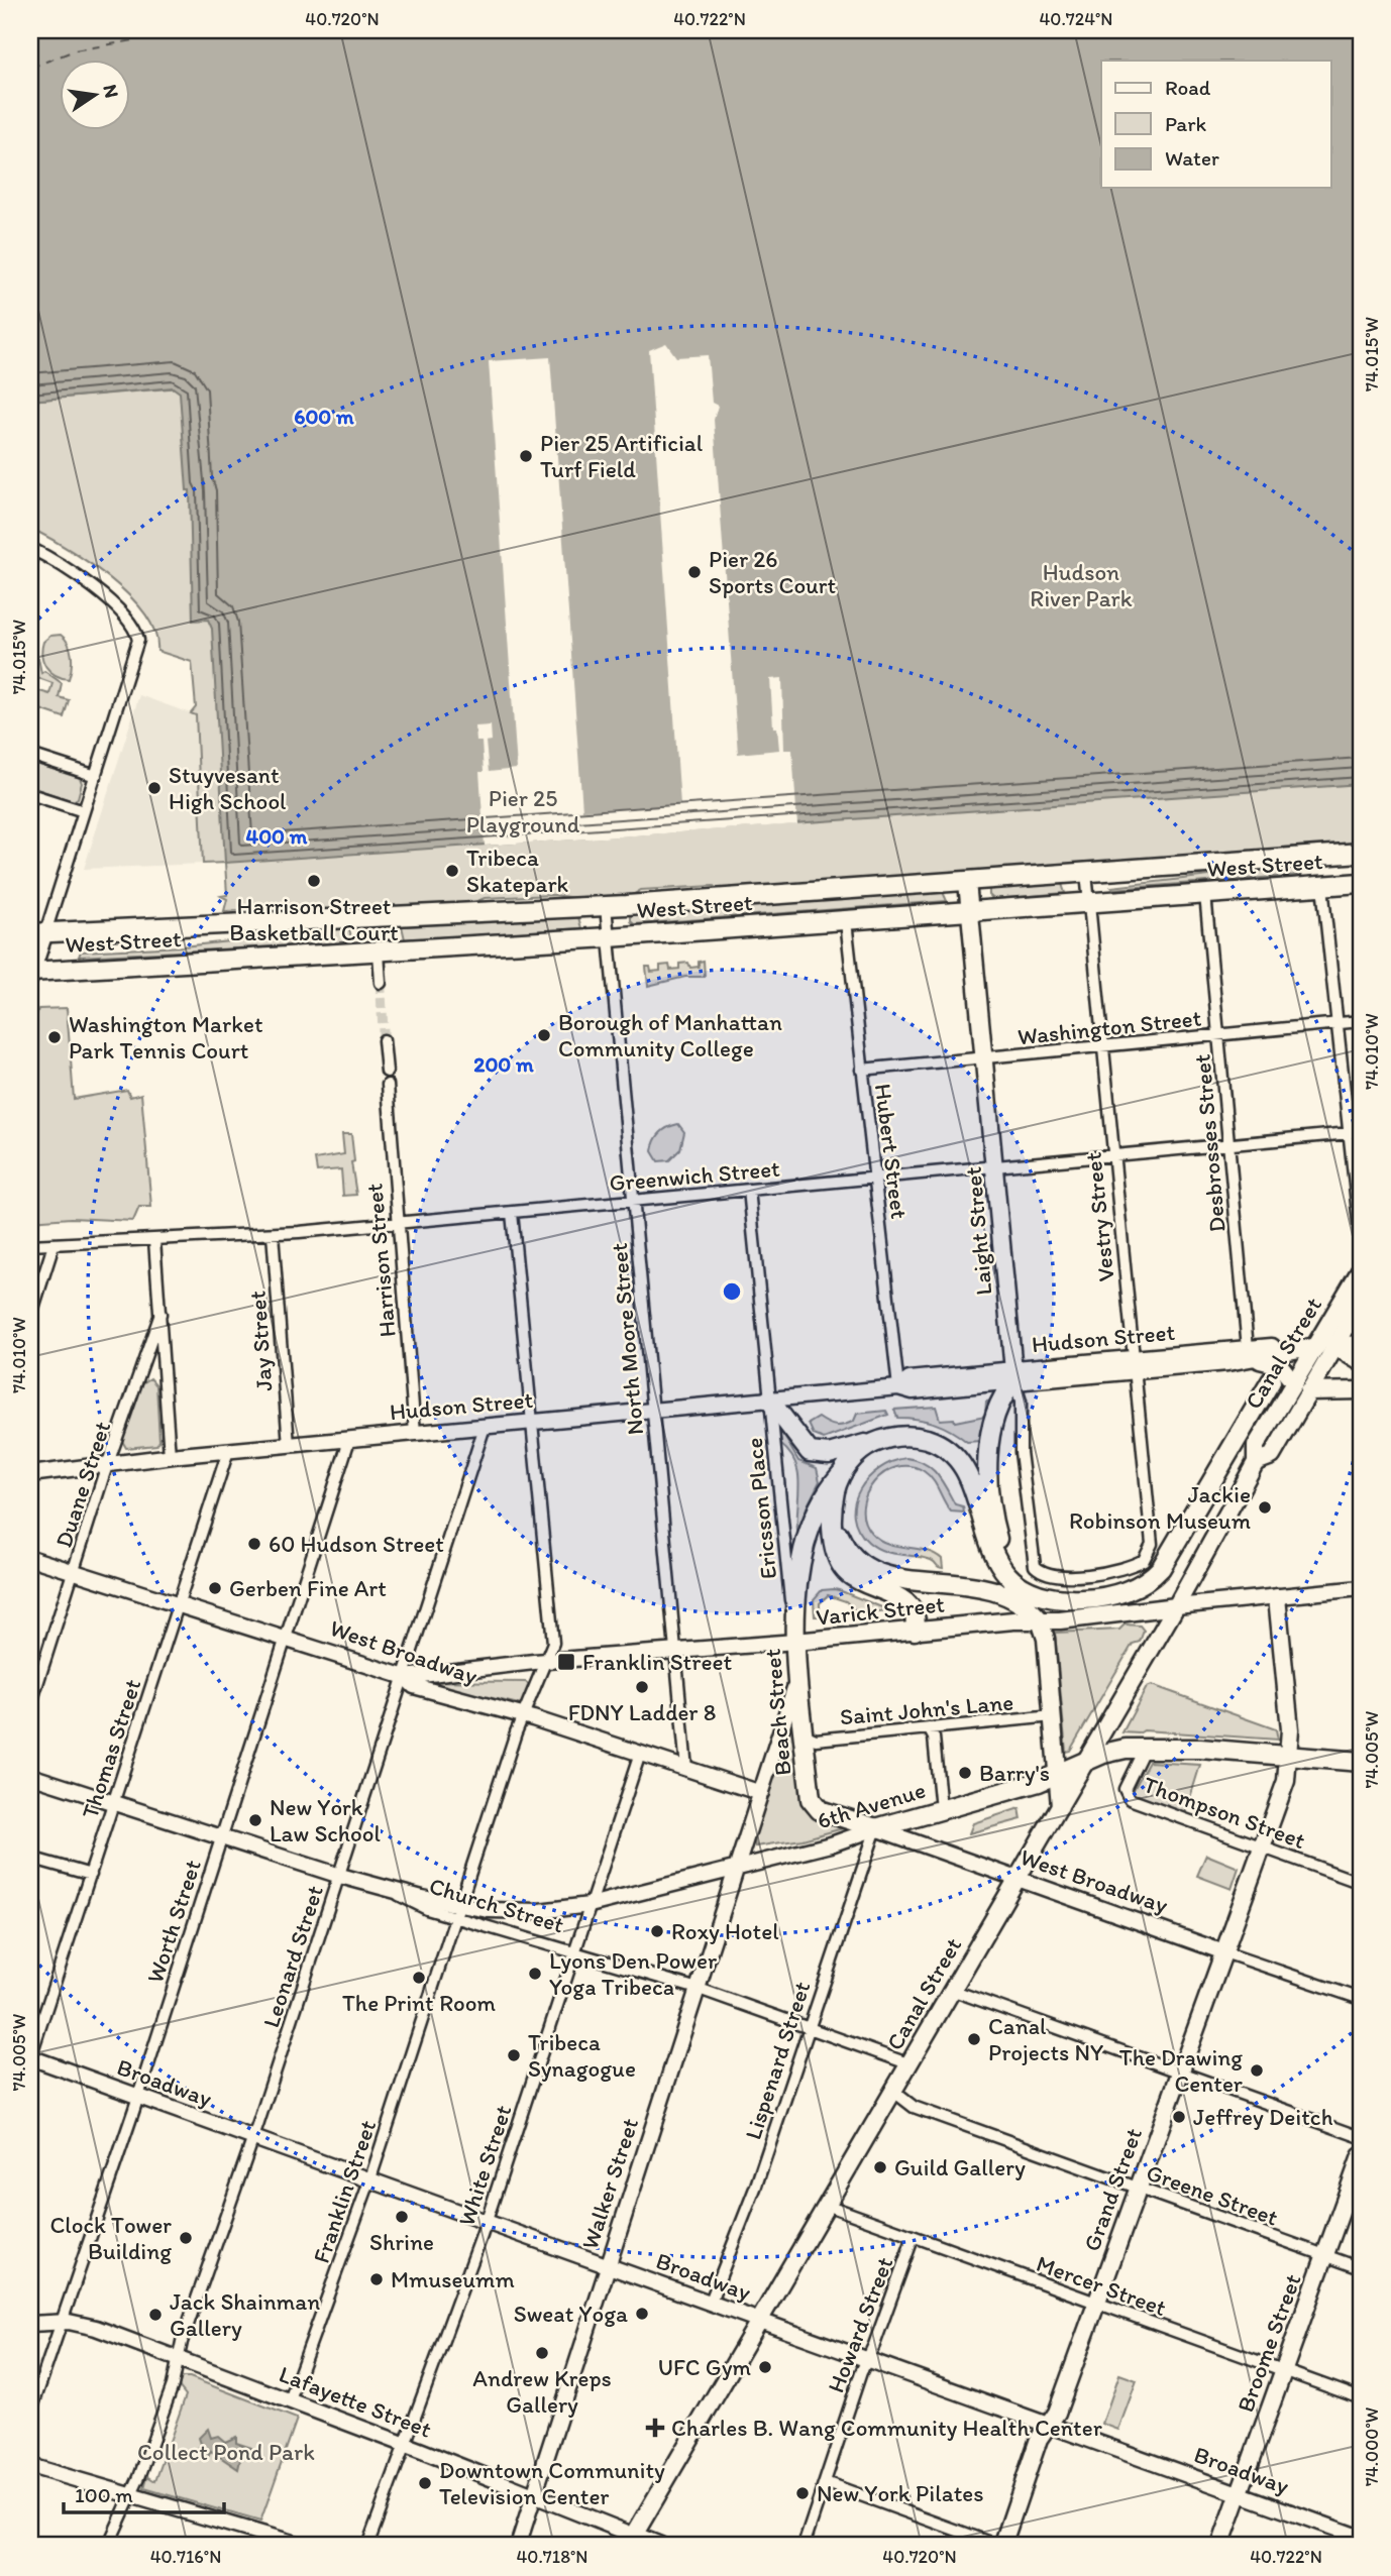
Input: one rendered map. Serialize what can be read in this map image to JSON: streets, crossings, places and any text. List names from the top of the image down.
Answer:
{
  "streets": {
    "highway": [
      "West Street",
      "Canal Street",
      "West Broadway",
      "Beach Street",
      "6th Avenue"
    ],
    "main road": [
      "Laight Street",
      "Hudson Street",
      "Varick Street",
      "Church Street",
      "Broadway",
      "Walker Street",
      "Grand Street",
      "Broome Street",
      "Lafayette Street"
    ],
    "street": [
      "Washington Street",
      "Desbrosses Street",
      "Hubert Street",
      "Greenwich Street",
      "Vestry Street",
      "Harrison Street",
      "North Moore Street",
      "Jay Street",
      "Duane Street",
      "Ericsson Place",
      "Saint John's Lane",
      "Thomas Street",
      "Thompson Street",
      "Worth Street",
      "Leonard Street",
      "Lispenard Street",
      "White Street",
      "Franklin Street",
      "Greene Street",
      "Mercer Street",
      "Howard Street"
    ]
  },
  "crossings": [
    ["West Street", "Desbrosses Street"],
    ["West Street", "Hubert Street"],
    ["West Street", "Vestry Street"],
    ["West Street", "Laight Street"],
    ["West Street", "North Moore Street"],
    ["Washington Street", "Desbrosses Street"],
    ["Washington Street", "Hubert Street"],
    ["Washington Street", "Vestry Street"],
    ["Washington Street", "Laight Street"],
    ["Desbrosses Street", "Greenwich Street"],
    ["Desbrosses Street", "Hudson Street"],
    ["Hubert Street", "Greenwich Street"],
    ["Hubert Street", "Hudson Street"],
    ["Greenwich Street", "Vestry Street"],
    ["Greenwich Street", "Laight Street"],
    ["Greenwich Street", "Harrison Street"],
    ["Greenwich Street", "North Moore Street"],
    ["Greenwich Street", "Jay Street"],
    ["Greenwich Street", "Duane Street"],
    ["Greenwich Street", "Franklin Street"],
    ["Vestry Street", "Laight Street"],
    ["Vestry Street", "Hudson Street"],
    ["Laight Street", "Hudson Street"],
    ["Harrison Street", "Hudson Street"],
    ["Hudson Street", "North Moore Street"],
    ["Hudson Street", "Jay Street"],
    ["Hudson Street", "Canal Street"],
    ["Hudson Street", "Duane Street"],
    ["Hudson Street", "Ericsson Place"],
    ["Hudson Street", "Thomas Street"],
    ["Hudson Street", "Worth Street"],
    ["Hudson Street", "Leonard Street"],
    ["Hudson Street", "Franklin Street"],
    ["North Moore Street", "Varick Street"],
    ["North Moore Street", "West Broadway"],
    ["Canal Street", "Varick Street"],
    ["Canal Street", "West Broadway"],
    ["Canal Street", "6th Avenue"],
    ["Canal Street", "Church Street"],
    ["Canal Street", "Broadway"],
    ["Canal Street", "Greene Street"],
    ["Canal Street", "Mercer Street"],
    ["Canal Street", "Lafayette Street"],
    ["Duane Street", "West Broadway"],
    ["Ericsson Place", "Beach Street"],
    ["Varick Street", "West Broadway"],
    ["Varick Street", "Beach Street"],
    ["Varick Street", "Leonard Street"],
    ["Varick Street", "Grand Street"],
    ["Varick Street", "Franklin Street"],
    ["West Broadway", "Beach Street"],
    ["West Broadway", "Thomas Street"],
    ["West Broadway", "6th Avenue"],
    ["West Broadway", "Worth Street"],
    ["West Broadway", "Leonard Street"],
    ["West Broadway", "Lispenard Street"],
    ["West Broadway", "White Street"],
    ["West Broadway", "Walker Street"],
    ["West Broadway", "Grand Street"],
    ["West Broadway", "Franklin Street"],
    ["Saint John's Lane", "Beach Street"],
    ["Beach Street", "Walker Street"],
    ["Thomas Street", "Church Street"],
    ["Thomas Street", "Broadway"],
    ["6th Avenue", "Thompson Street"],
    ["6th Avenue", "Church Street"],
    ["6th Avenue", "Lispenard Street"],
    ["6th Avenue", "White Street"],
    ["6th Avenue", "Walker Street"],
    ["6th Avenue", "Grand Street"],
    ["6th Avenue", "Franklin Street"],
    ["Thompson Street", "Grand Street"],
    ["Church Street", "Worth Street"],
    ["Church Street", "Leonard Street"],
    ["Church Street", "Lispenard Street"],
    ["Church Street", "White Street"],
    ["Church Street", "Walker Street"],
    ["Church Street", "Franklin Street"],
    ["Worth Street", "Broadway"],
    ["Worth Street", "Lafayette Street"],
    ["Leonard Street", "Broadway"],
    ["Leonard Street", "Lafayette Street"],
    ["Lispenard Street", "Broadway"],
    ["Broadway", "White Street"],
    ["Broadway", "Walker Street"],
    ["Broadway", "Grand Street"],
    ["Broadway", "Franklin Street"],
    ["Broadway", "Howard Street"],
    ["Broadway", "Broome Street"],
    ["White Street", "Lafayette Street"],
    ["Walker Street", "Lafayette Street"],
    ["Grand Street", "Greene Street"],
    ["Grand Street", "Mercer Street"],
    ["Franklin Street", "Lafayette Street"],
    ["Greene Street", "Broome Street"],
    ["Mercer Street", "Howard Street"],
    ["Mercer Street", "Broome Street"]
  ],
  "parks": ["Hudson River Park", "Pier 25 Playground", "Collect Pond Park"],
  "places": {
    "other": [
      "Pier 25 Artificial Turf Field",
      "Pier 26 Sports Court",
      "Stuyvesant High School",
      "Tribeca Skatepark",
      "Harrison Street Basketball Court",
      "Borough of Manhattan Community College",
      "Washington Market Park Tennis Court",
      "Jackie Robinson Museum",
      "60 Hudson Street",
      "Gerben Fine Art",
      "FDNY Ladder 8",
      "Barry's",
      "New York Law School",
      "Roxy Hotel",
      "Lyons Den Power Yoga Tribeca",
      "The Print Room",
      "Canal Projects NY",
      "Tribeca Synagogue",
      "The Drawing Center",
      "Jeffrey Deitch",
      "Guild Gallery",
      "Shrine",
      "Clock Tower Building",
      "Mmuseumm",
      "Sweat Yoga",
      "Jack Shainman Gallery",
      "Andrew Kreps Gallery",
      "UFC Gym",
      "Downtown Community Television Center",
      "New York Pilates"
    ],
    "transit": ["Franklin Street"],
    "health": ["Charles B. Wang Community Health Center"]
  },
  "legend": ["Road", "Park", "Water"],
  "scale_bar": "100 m",
  "north": "right",
  "coordinates": [
    "40.720°N",
    "40.722°N",
    "40.724°N",
    "74.015°W",
    "74.010°W",
    "74.005°W",
    "74.000°W",
    "40.716°N",
    "40.718°N"
  ],
  "rings": ["600 m", "400 m", "200 m"]
}
